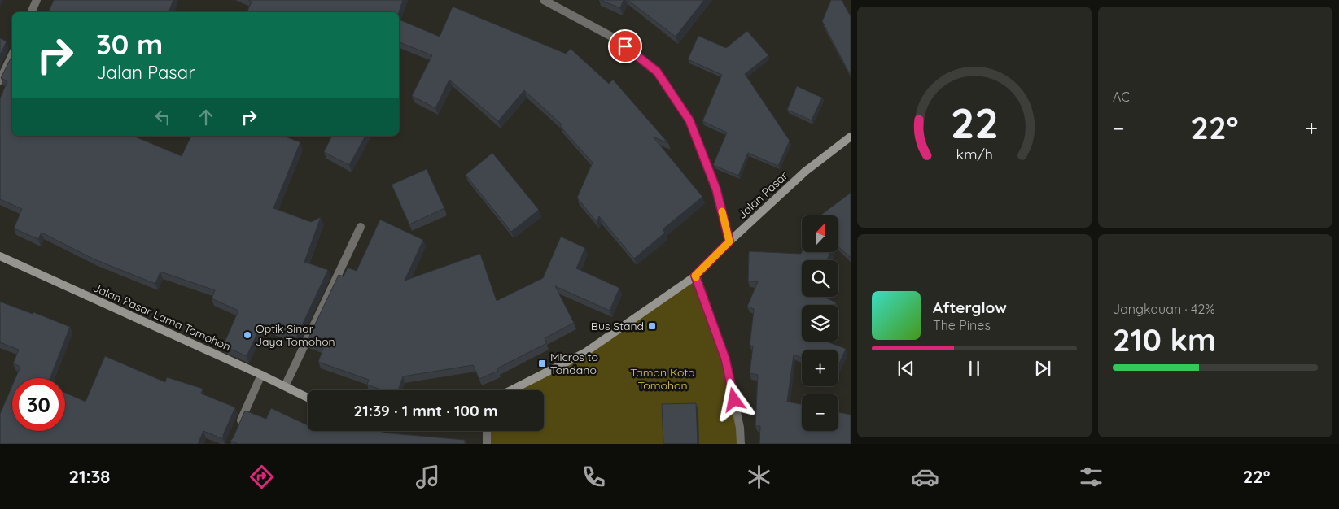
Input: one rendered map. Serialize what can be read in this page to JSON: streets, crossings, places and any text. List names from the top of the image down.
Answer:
{
  "streets": {
    "street": ["Jalan Pasar", "Jalan Pasar Lama Tomohon"]
  },
  "parks": ["Taman Kota Tomohon"],
  "places": {
    "transit": ["Bus Stand", "Micros to Tondano"],
    "other": ["Optik Sinar Jaya Tomohon"]
  },
  "north": "top",
  "page": {
    "tile": [
      "AC",
      ["Jangkauan · 42%", "210 km"]
    ],
    "turn": ["30 m", "Jalan Pasar"],
    "heat": ["−", "22°", "+"],
    "map_buttons": ["+", "−"],
    "song": ["Afterglow", "The Pines"],
    "limit": "30",
    "trip": "21:39 · 1 mnt · 100 m",
    "tabs": ["21:38", "22°"],
    "gauge": ["22", "km/h"]
  }
}
